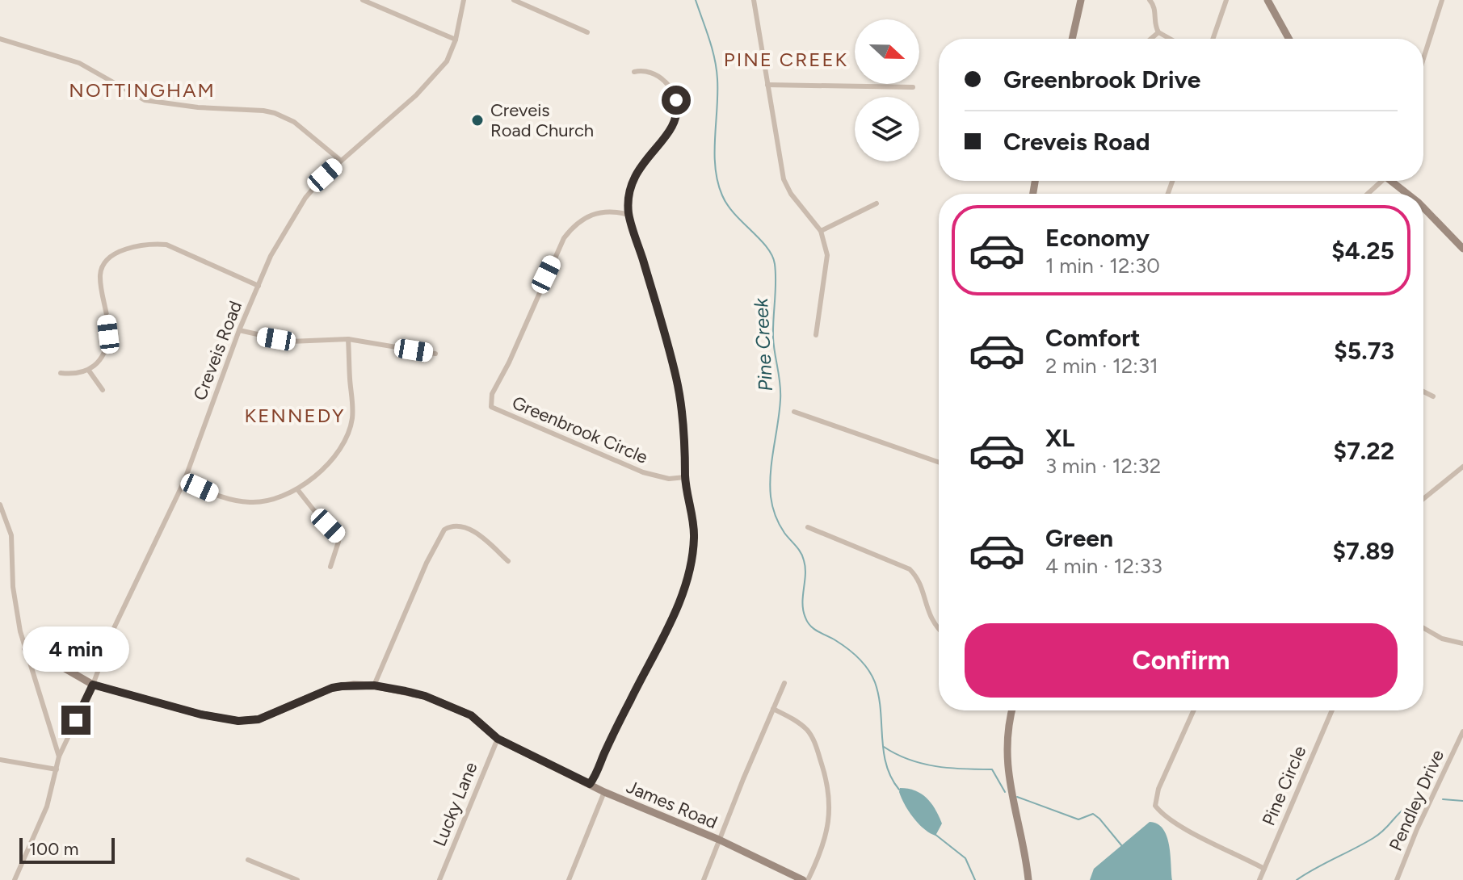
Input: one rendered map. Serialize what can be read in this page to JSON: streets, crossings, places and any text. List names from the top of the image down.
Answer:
{
  "streets": {
    "street": [
      "Creveis Road",
      "Greenbrook Circle",
      "Pine Circle",
      "Pendley Drive",
      "Lucky Lane",
      "James Road"
    ]
  },
  "crossings": [
    ["Creveis Road", "James Road"],
    ["Lucky Lane", "James Road"]
  ],
  "districts": ["PINE CREEK", "NOTTINGHAM", "KENNEDY"],
  "water": ["Pine Creek"],
  "places": ["Creveis Road Church"],
  "scale_bar": "100 m",
  "north": "right",
  "page": {
    "banner": ["Greenbrook Drive", "Creveis Road"],
    "list": [
      {
        "name": "Economy",
        "note": "1 min · 12:30",
        "value": "$4.25"
      },
      {
        "name": "Comfort",
        "note": "2 min · 12:31",
        "value": "$5.73"
      },
      {
        "name": "XL",
        "note": "3 min · 12:32",
        "value": "$7.22"
      },
      {
        "name": "Green",
        "note": "4 min · 12:33",
        "value": "$7.89"
      }
    ],
    "buttons": "Confirm",
    "bubble": "4 min",
    "scale": "100 m"
  }
}
